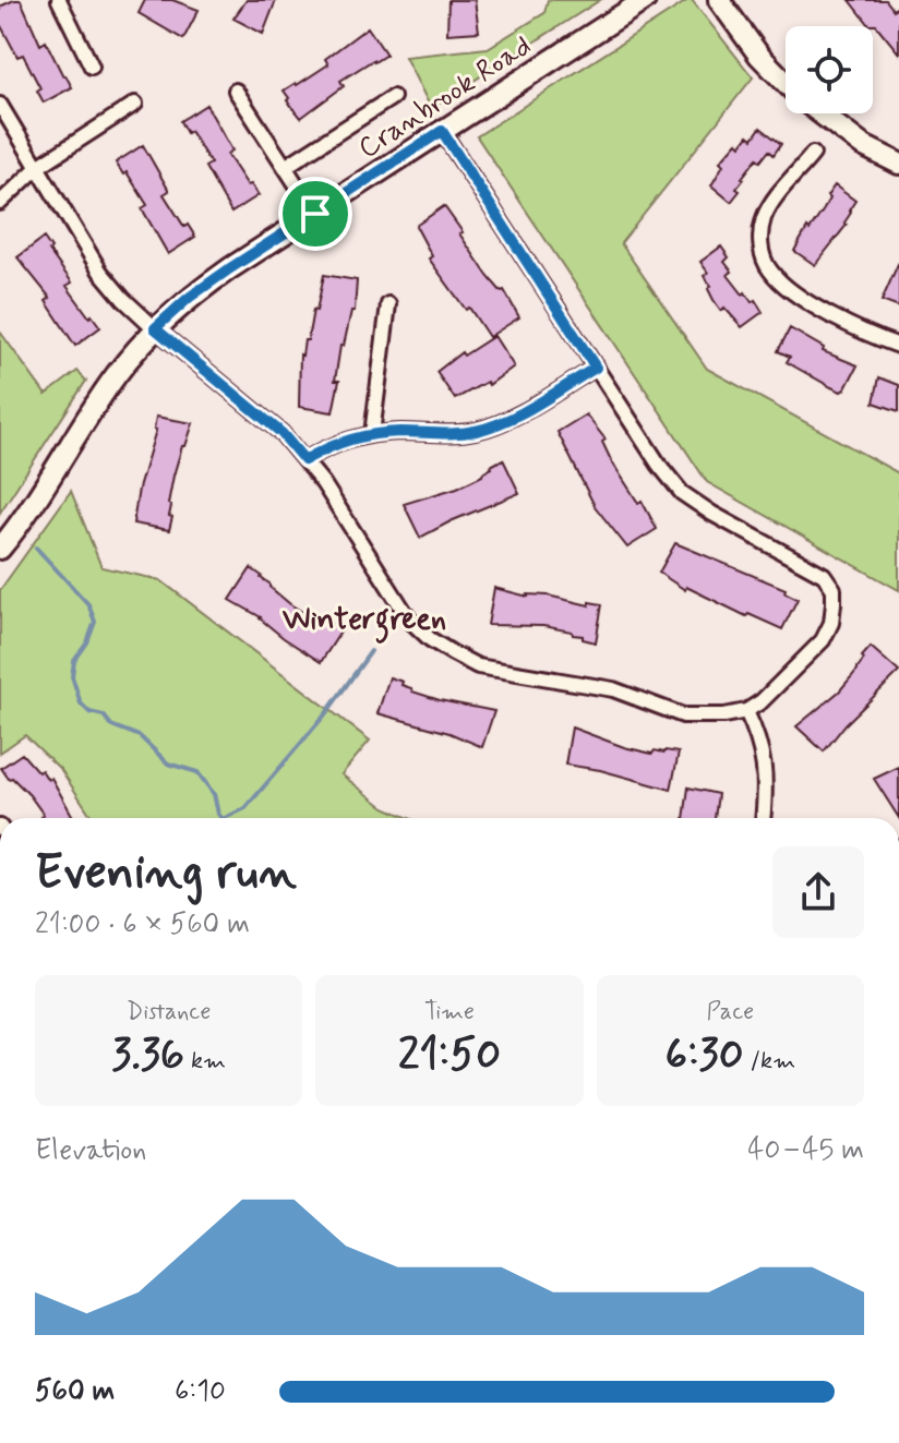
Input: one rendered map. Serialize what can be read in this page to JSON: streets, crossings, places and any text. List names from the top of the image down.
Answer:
{
  "streets": {
    "street": ["Cranbrook Road"]
  },
  "districts": ["Wintergreen"],
  "page": {
    "heading": ["Evening run", "21:00 · 6 × 560 m"],
    "stats": [
      ["Distance", "3.36 km"],
      ["Time", "21:50"],
      ["Pace", "6:30 /km"]
    ],
    "chart": ["Elevation", "40–45 m"],
    "list": [
      {
        "name": "560 m",
        "note": "6:10"
      }
    ]
  }
}
